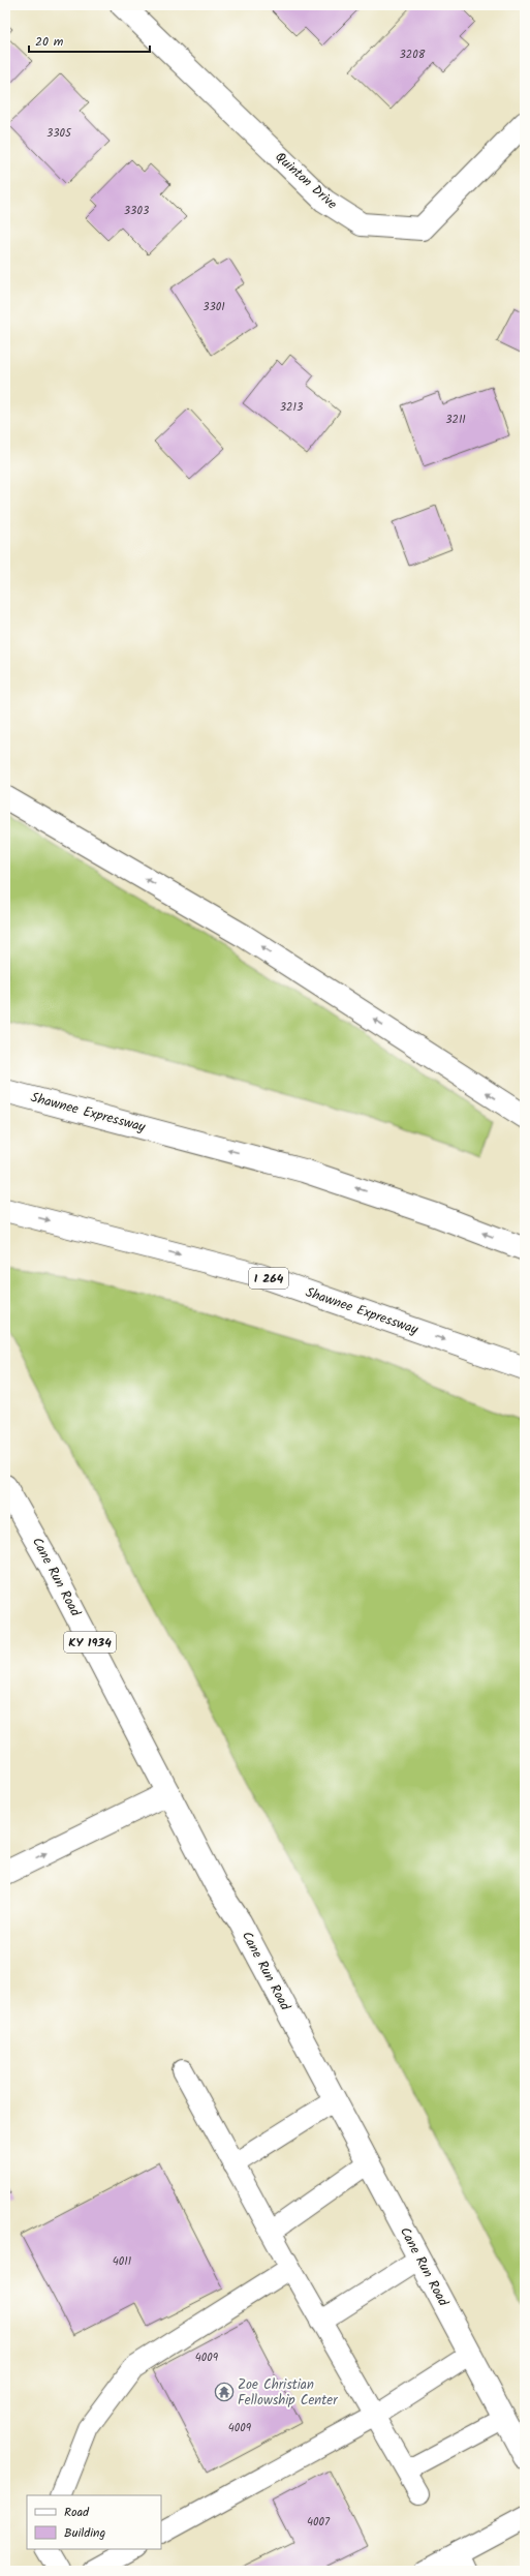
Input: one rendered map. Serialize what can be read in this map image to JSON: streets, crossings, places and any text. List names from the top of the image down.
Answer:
{
  "streets": {
    "main road": [
      "Quinton Drive",
      "Shawnee Expressway",
      "I 264",
      "Cane Run Road",
      "KY 1934"
    ]
  },
  "places": {
    "temple": ["Zoe Christian Fellowship Center"]
  },
  "house_numbers": [
    "3208",
    "3305",
    "3303",
    "3301",
    "3213",
    "3211",
    "4011",
    "4009",
    "4009",
    "4007"
  ],
  "legend": ["Road", "Building"],
  "scale_bar": "20 m"
}
